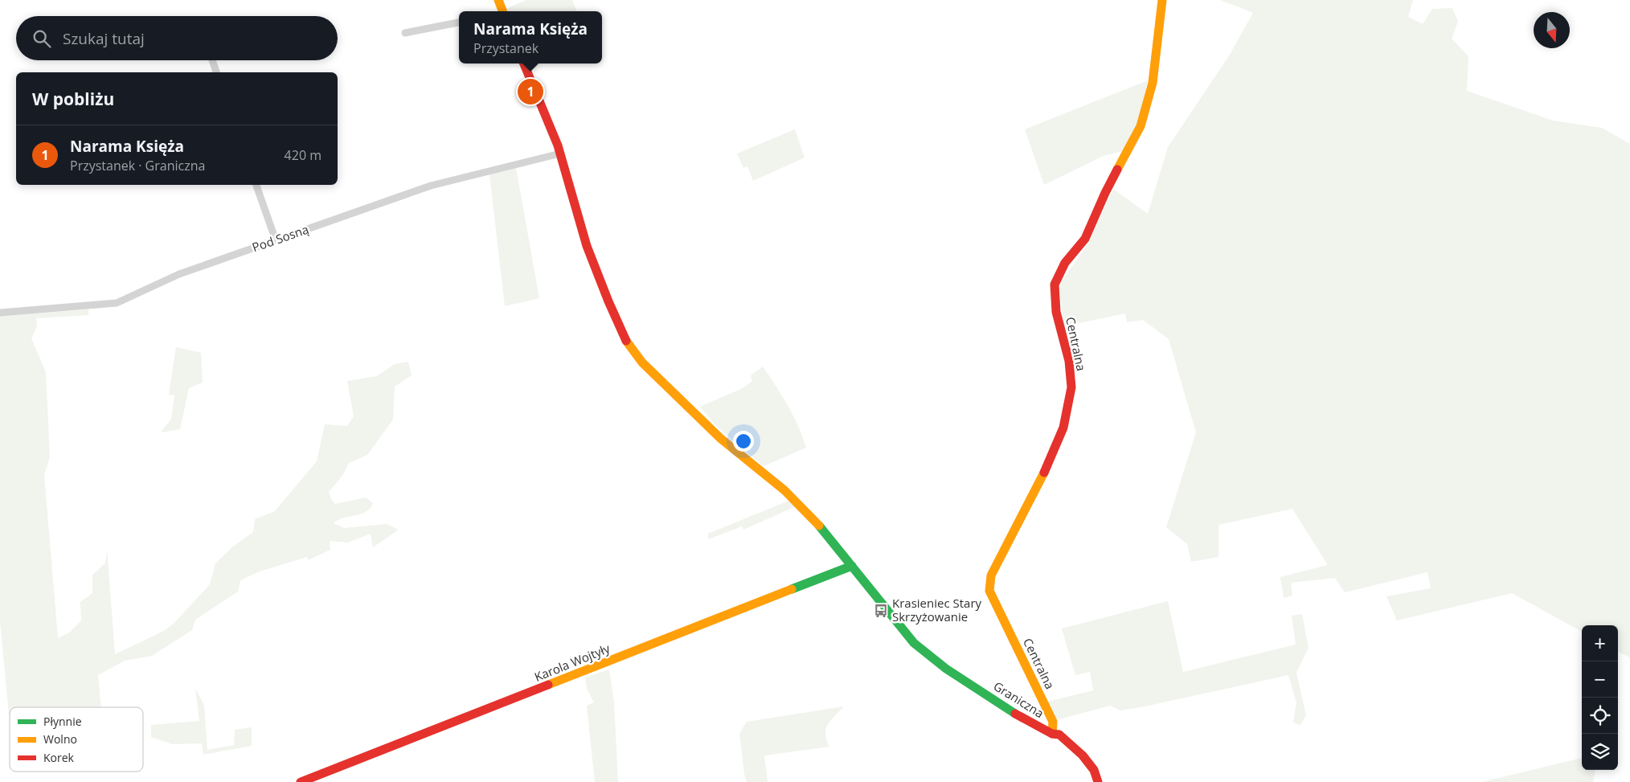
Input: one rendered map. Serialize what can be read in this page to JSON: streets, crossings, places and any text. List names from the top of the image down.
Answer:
{
  "streets": {
    "street": [
      "Pod Sosną",
      "Centralna",
      "Karola Wojtyły",
      "Graniczna"
    ]
  },
  "crossings": [
    ["Pod Sosną", "Graniczna"],
    ["Centralna", "Graniczna"],
    ["Karola Wojtyły", "Graniczna"]
  ],
  "places": {
    "bus stop": ["Krasieniec Stary Skrzyżowanie"]
  },
  "legend": ["Płynnie", "Wolno", "Korek"],
  "north": "bottom",
  "page": {
    "popup": ["Narama Księża", "Przystanek"],
    "search": "Szukaj tutaj",
    "heading": "W pobliżu",
    "pins": "1",
    "list": [
      {
        "mark": "1",
        "name": "Narama Księża",
        "note": "Przystanek · Graniczna",
        "value": "420 m"
      }
    ],
    "map_buttons": ["+", "−"]
  }
}
